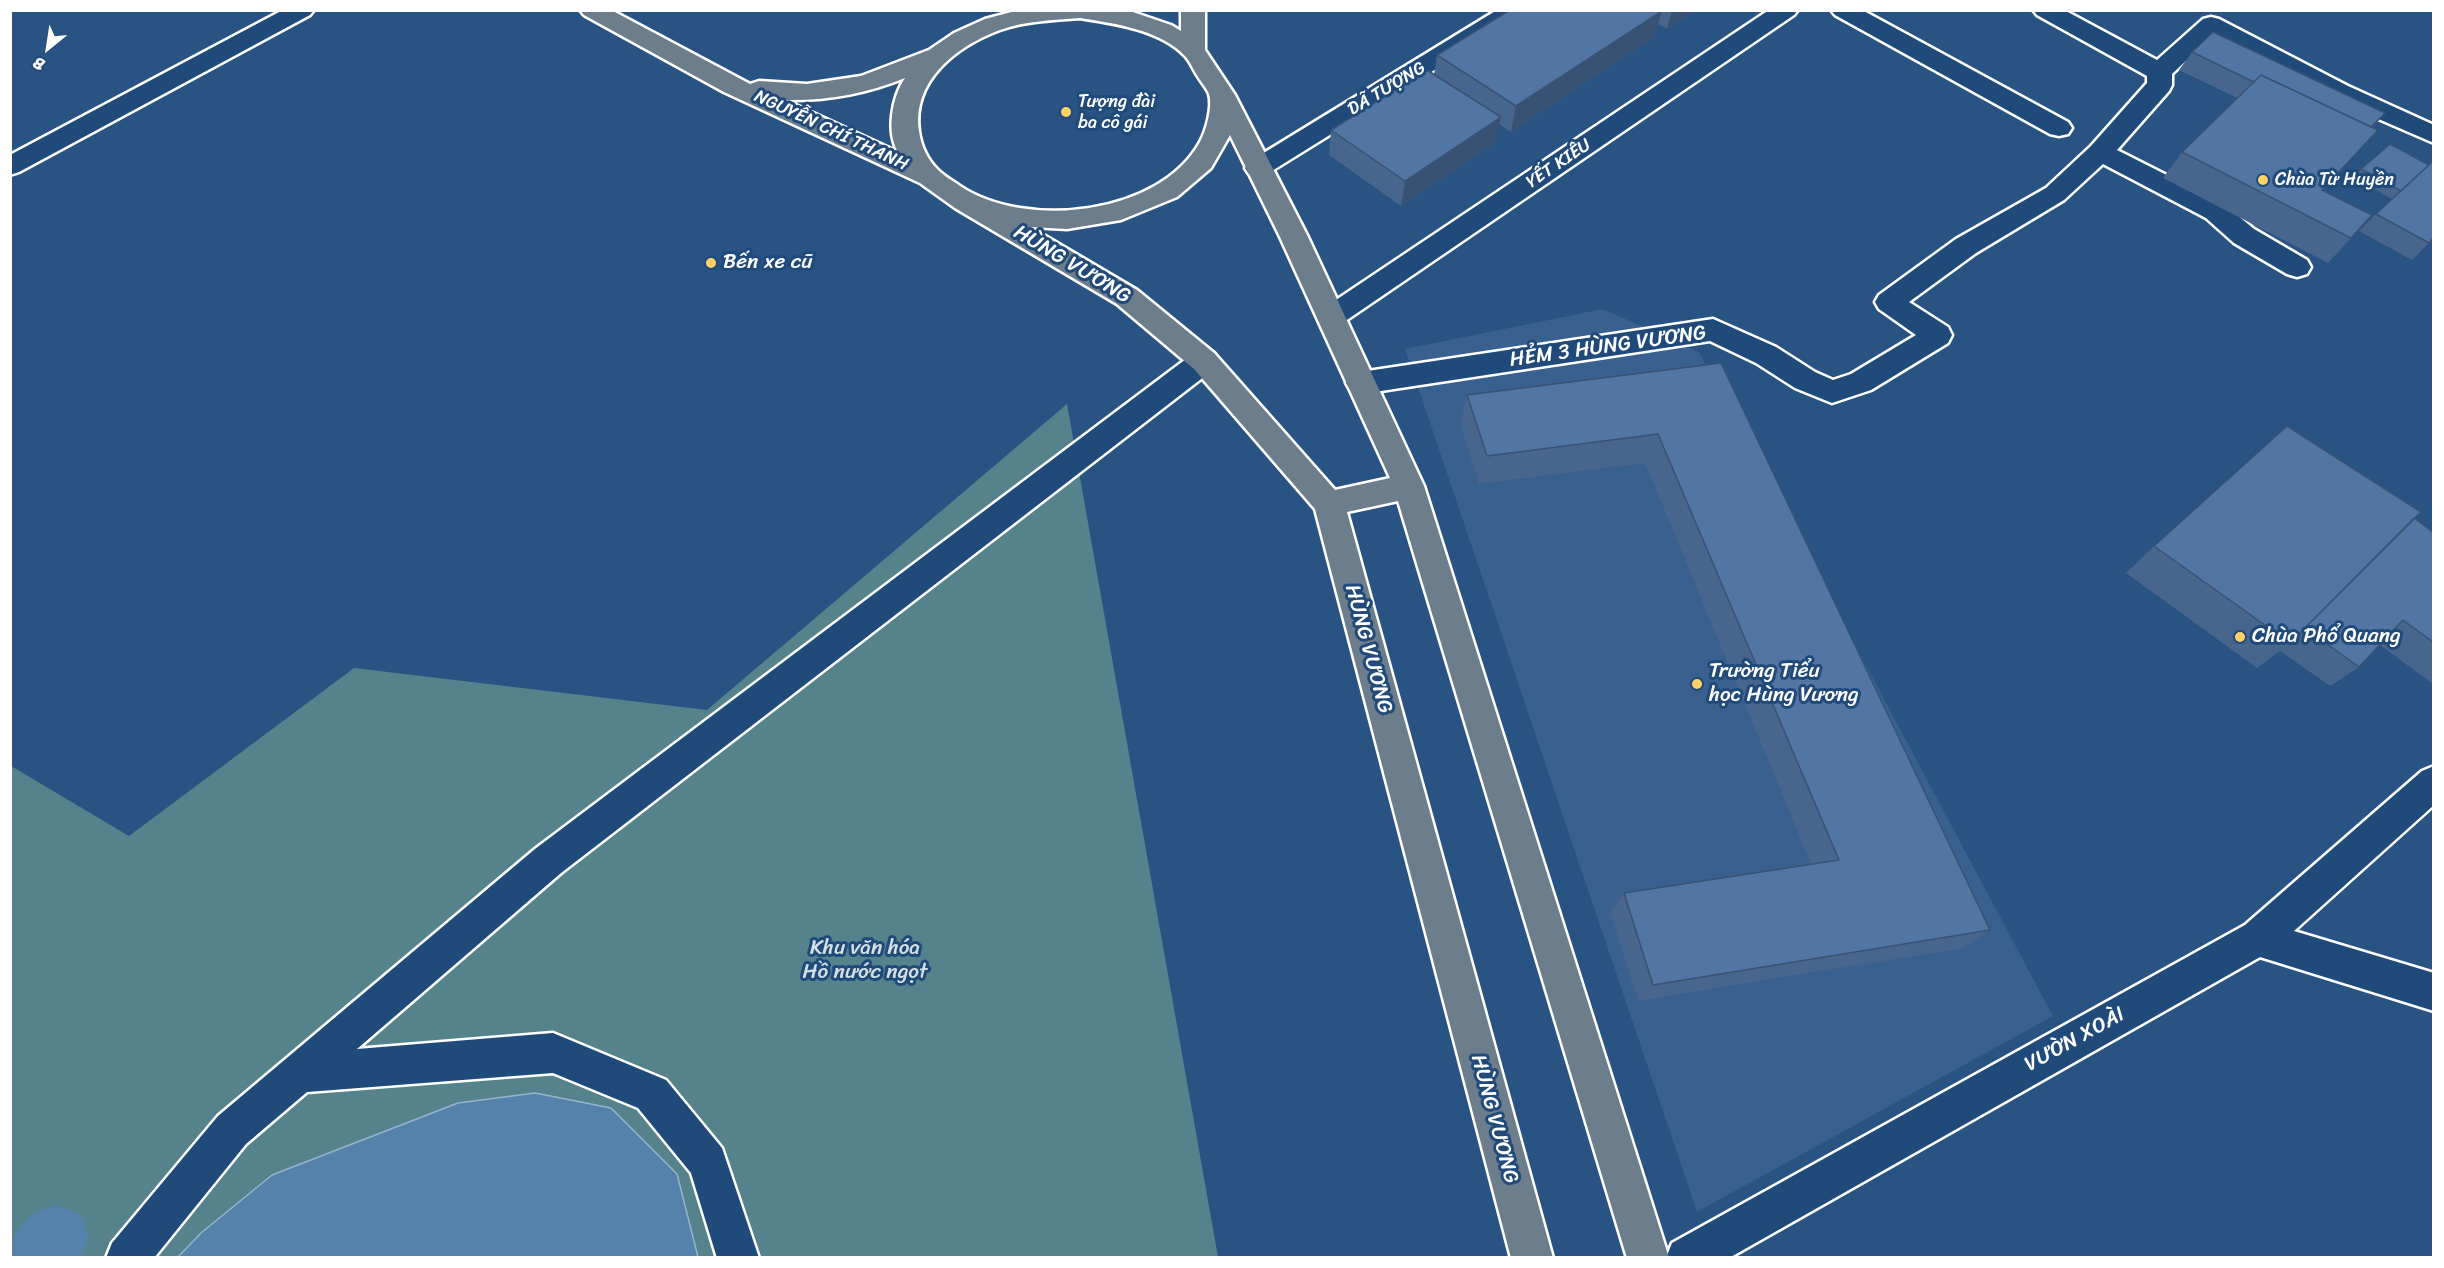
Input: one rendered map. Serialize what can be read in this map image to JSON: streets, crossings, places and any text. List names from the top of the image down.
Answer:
{
  "streets": {
    "main road": ["NGUYỄN CHÍ THANH", "HÙNG VƯƠNG"],
    "street": [
      "DÃ TƯỢNG",
      "YẾT KIÊU",
      "HẺM 3 HÙNG VƯƠNG",
      "VƯỜN XOÀI"
    ]
  },
  "parks": ["Khu văn hóa Hồ nước ngọt"],
  "places": [
    "Tượng đài ba cô gái",
    "Chùa Từ Huyền",
    "Bến xe cũ",
    "Chùa Phổ Quang",
    "Trường Tiểu học Hùng Vương"
  ],
  "north": "bottom left"
}
